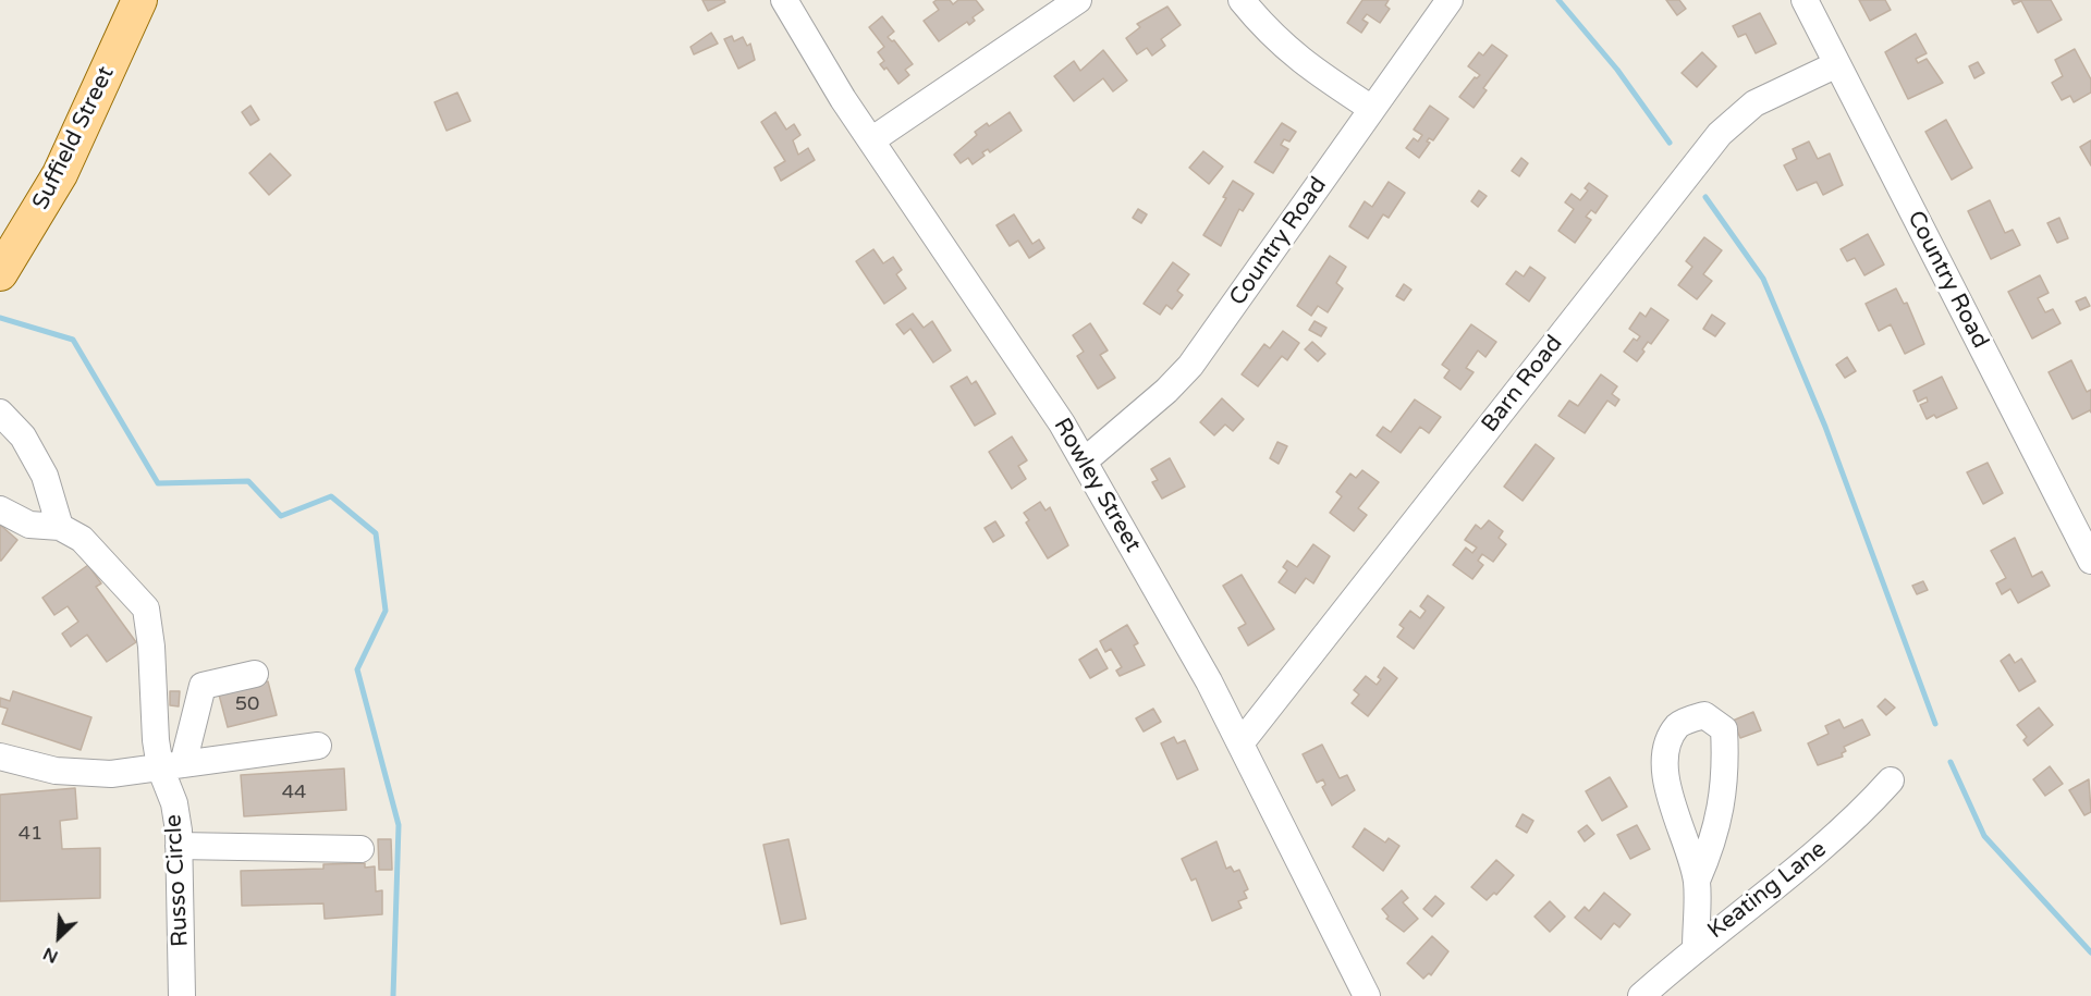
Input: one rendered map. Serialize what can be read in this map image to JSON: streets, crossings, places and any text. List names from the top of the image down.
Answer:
{
  "streets": {
    "main road": ["Suffield Street"],
    "street": [
      "Country Road",
      "Barn Road",
      "Rowley Street",
      "Russo Circle",
      "Keating Lane"
    ]
  },
  "crossings": [
    ["Country Road", "Barn Road"],
    ["Country Road", "Rowley Street"],
    ["Barn Road", "Rowley Street"]
  ],
  "house_numbers": ["50", "44", "41"],
  "north": "bottom left"
}
